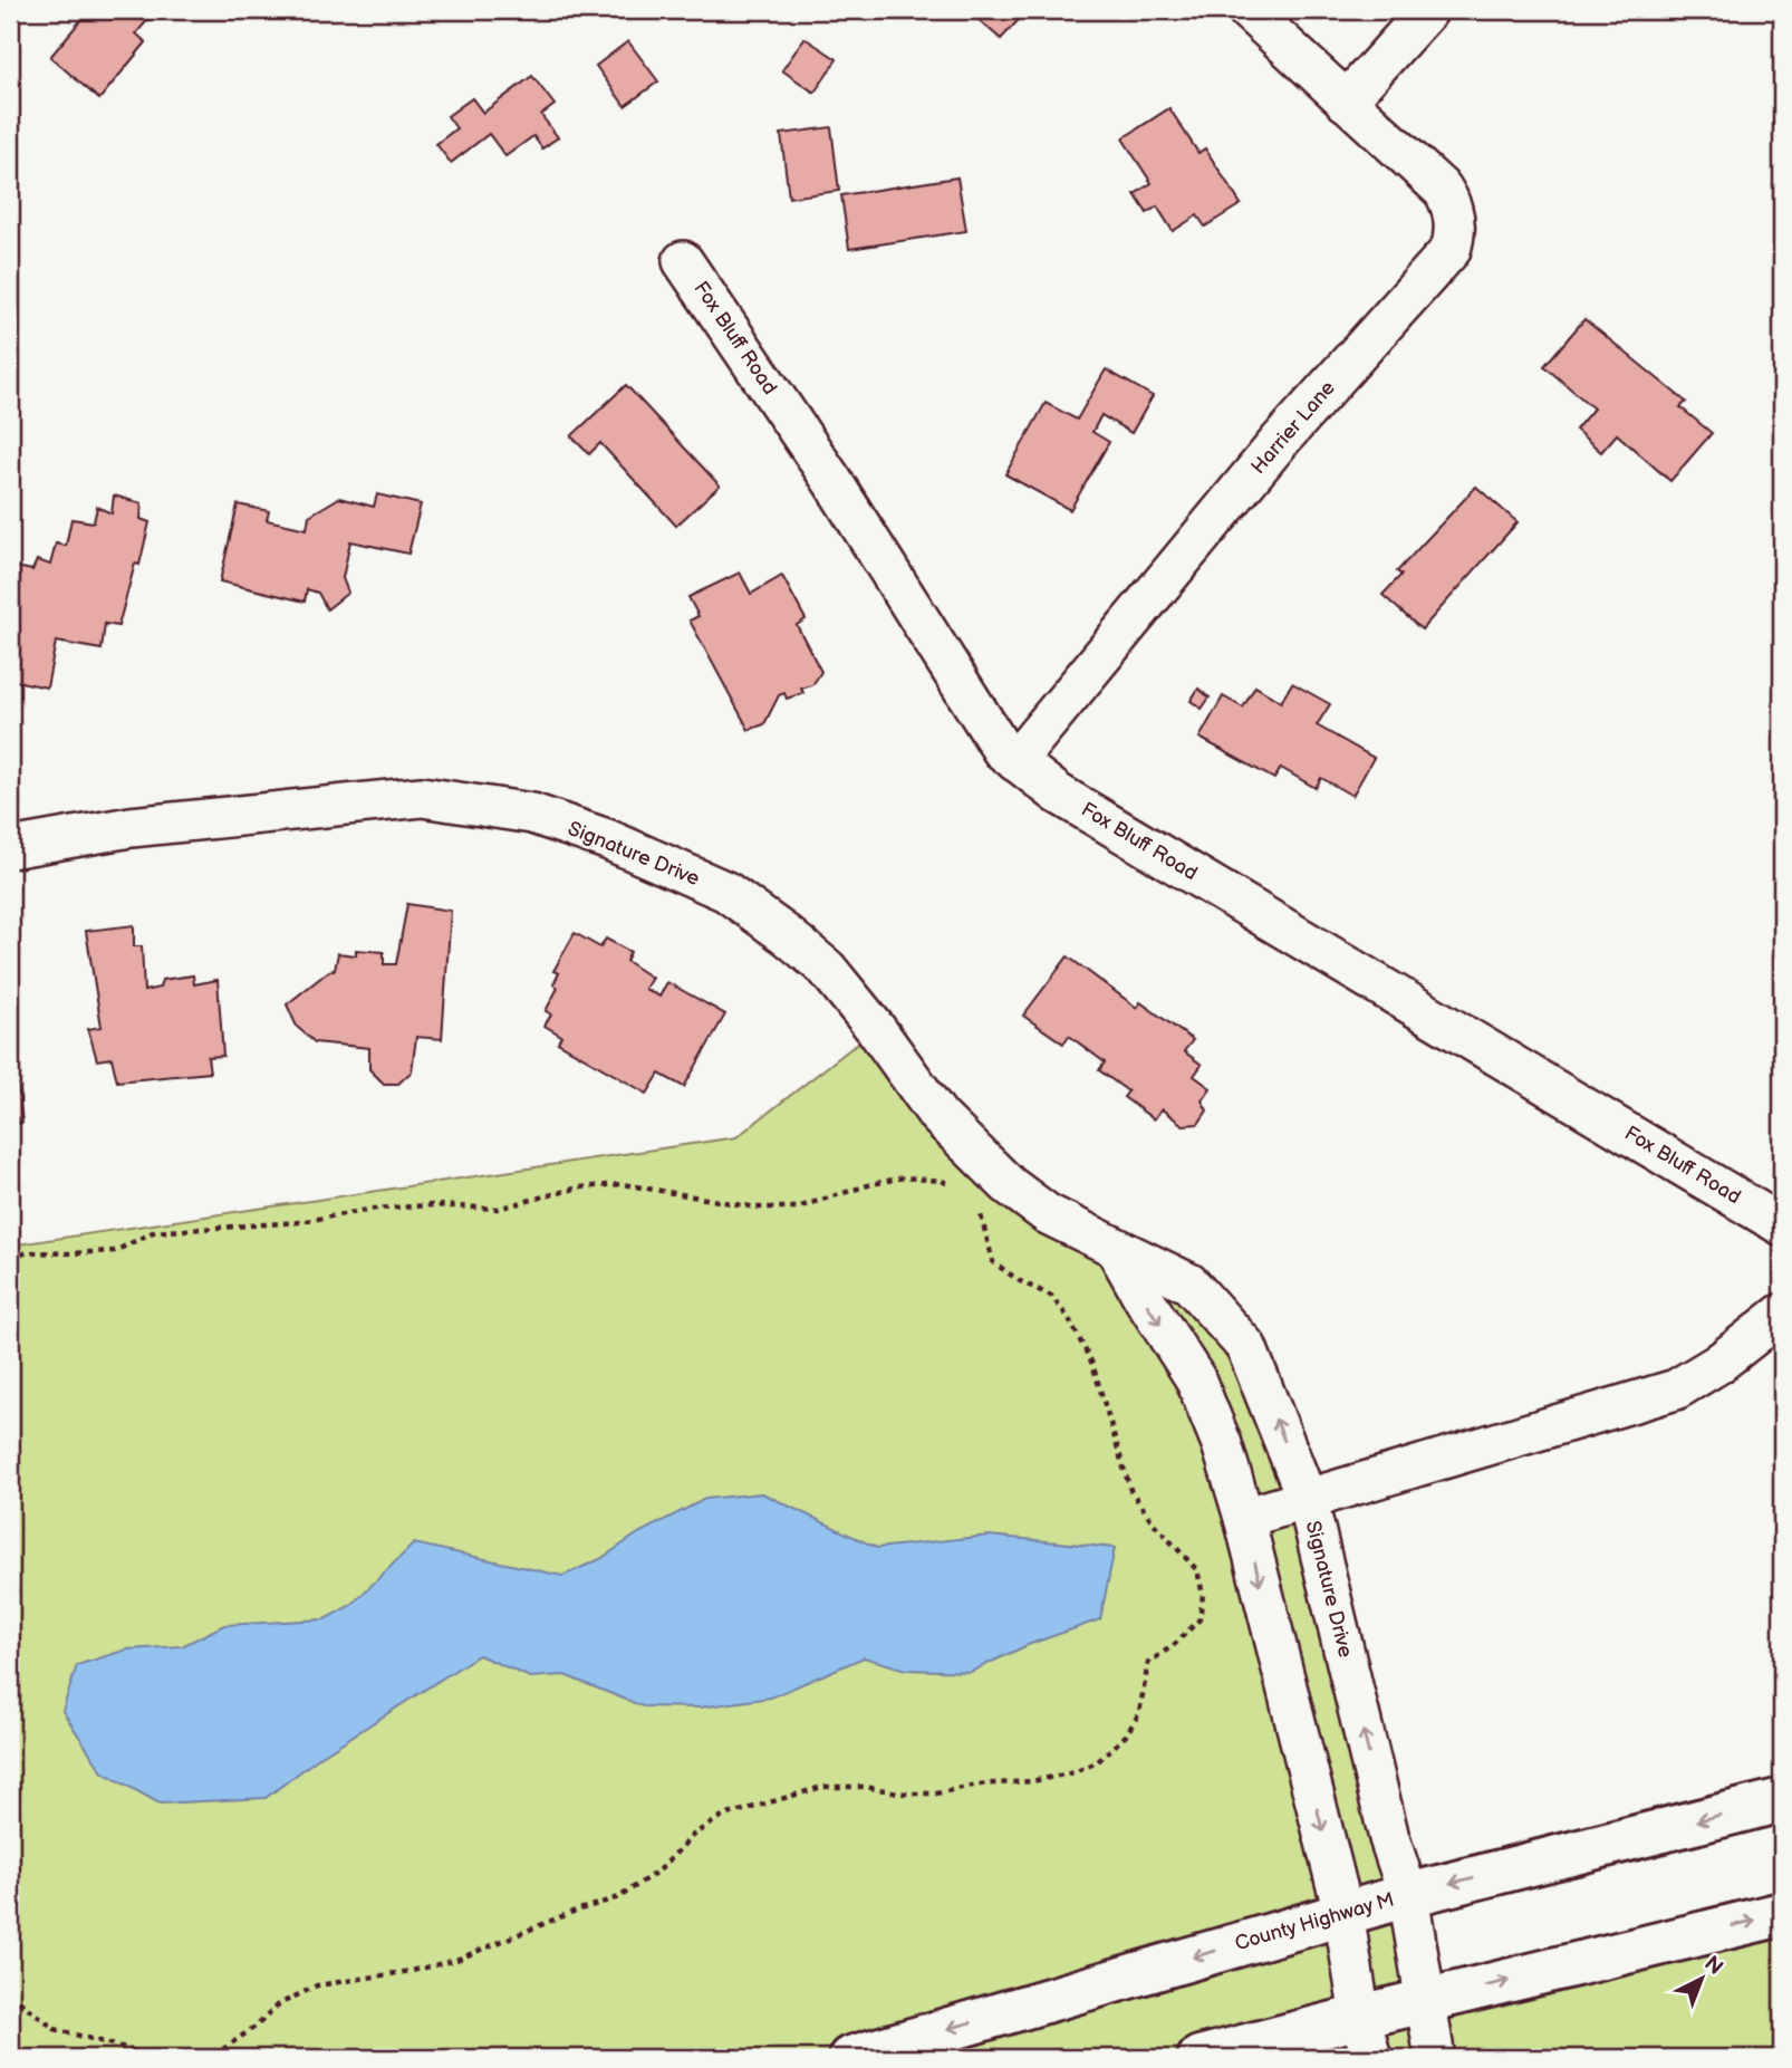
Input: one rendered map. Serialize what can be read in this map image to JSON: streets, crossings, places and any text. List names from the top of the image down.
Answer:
{
  "streets": {
    "main road": ["County Highway M"],
    "street": ["Fox Bluff Road", "Harrier Lane", "Signature Drive"]
  },
  "crossings": [
    ["Fox Bluff Road", "Harrier Lane"],
    ["Signature Drive", "County Highway M"]
  ],
  "north": "top right"
}
